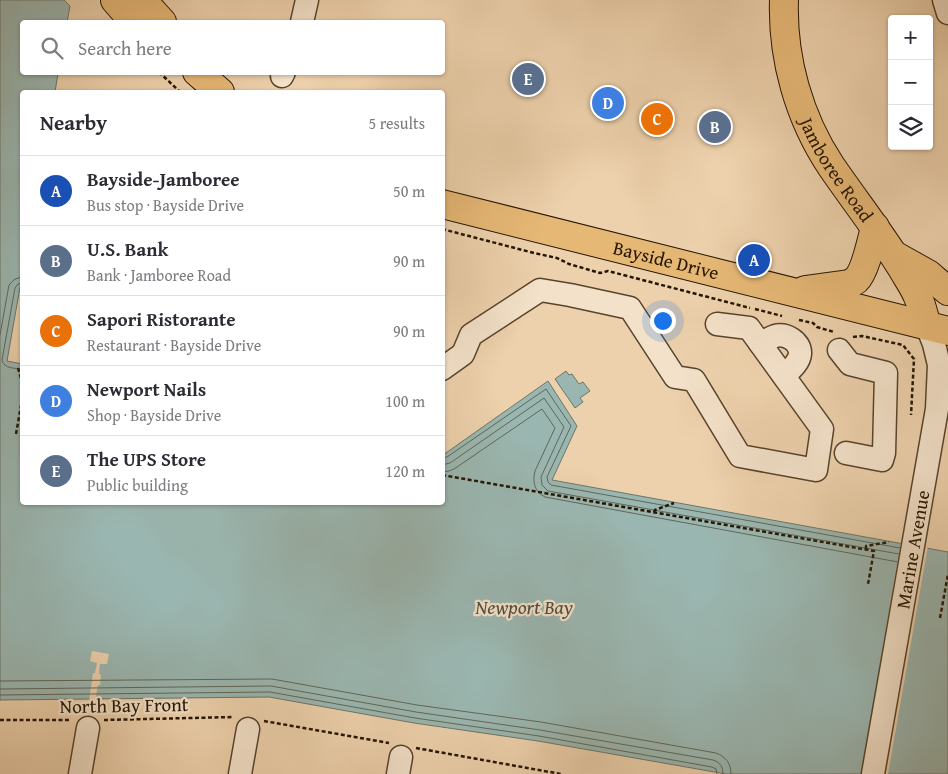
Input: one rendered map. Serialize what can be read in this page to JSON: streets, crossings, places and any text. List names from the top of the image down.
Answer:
{
  "streets": {
    "main road": ["Jamboree Road", "Bayside Drive"],
    "street": ["Marine Avenue"],
    "path": ["North Bay Front"]
  },
  "crossings": [
    ["Jamboree Road", "Bayside Drive"],
    ["Jamboree Road", "Marine Avenue"],
    ["Bayside Drive", "Marine Avenue"]
  ],
  "water": ["Newport Bay"],
  "page": {
    "map_buttons": ["+", "−"],
    "search": "Search here",
    "pins": [
      "E",
      "D",
      "C",
      "B",
      "A"
    ],
    "heading": ["Nearby", "5 results"],
    "list": [
      {
        "mark": "A",
        "name": "Bayside-Jamboree",
        "note": "Bus stop · Bayside Drive",
        "value": "50 m"
      },
      {
        "mark": "B",
        "name": "U.S. Bank",
        "note": "Bank · Jamboree Road",
        "value": "90 m"
      },
      {
        "mark": "C",
        "name": "Sapori Ristorante",
        "note": "Restaurant · Bayside Drive",
        "value": "90 m"
      },
      {
        "mark": "D",
        "name": "Newport Nails",
        "note": "Shop · Bayside Drive",
        "value": "100 m"
      },
      {
        "mark": "E",
        "name": "The UPS Store",
        "note": "Public building",
        "value": "120 m"
      }
    ]
  }
}
